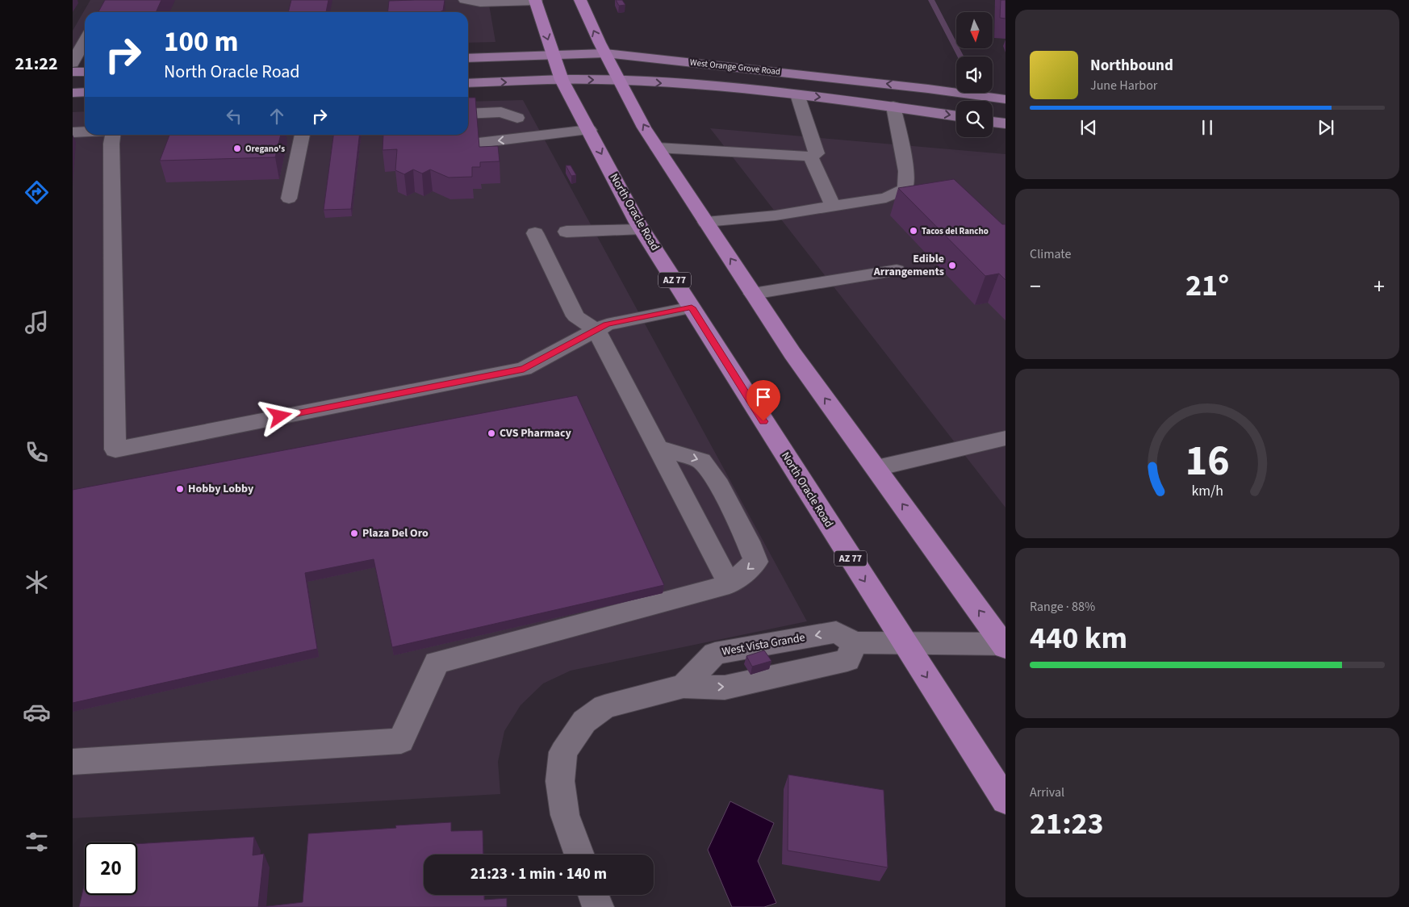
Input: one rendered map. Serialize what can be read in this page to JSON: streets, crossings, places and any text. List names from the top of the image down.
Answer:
{
  "streets": {
    "highway": ["North Oracle Road", "AZ 77"],
    "main road": ["West Orange Grove Road"],
    "street": ["West Vista Grande"]
  },
  "crossings": [
    ["West Orange Grove Road", "North Oracle Road"],
    ["North Oracle Road", "West Vista Grande"]
  ],
  "places": [
    "Oregano's",
    "Tacos del Rancho",
    "Edible Arrangements",
    "CVS Pharmacy",
    "Hobby Lobby",
    "Plaza Del Oro"
  ],
  "north": "bottom",
  "page": {
    "tabs": "21:22",
    "turn": ["100 m", "North Oracle Road"],
    "song": ["Northbound", "June Harbor"],
    "tile": [
      "Climate",
      ["Range · 88%", "440 km"],
      ["Arrival", "21:23"]
    ],
    "heat": ["−", "21°", "+"],
    "limit": "20",
    "trip": "21:23 · 1 min · 140 m",
    "gauge": ["16", "km/h"]
  }
}
